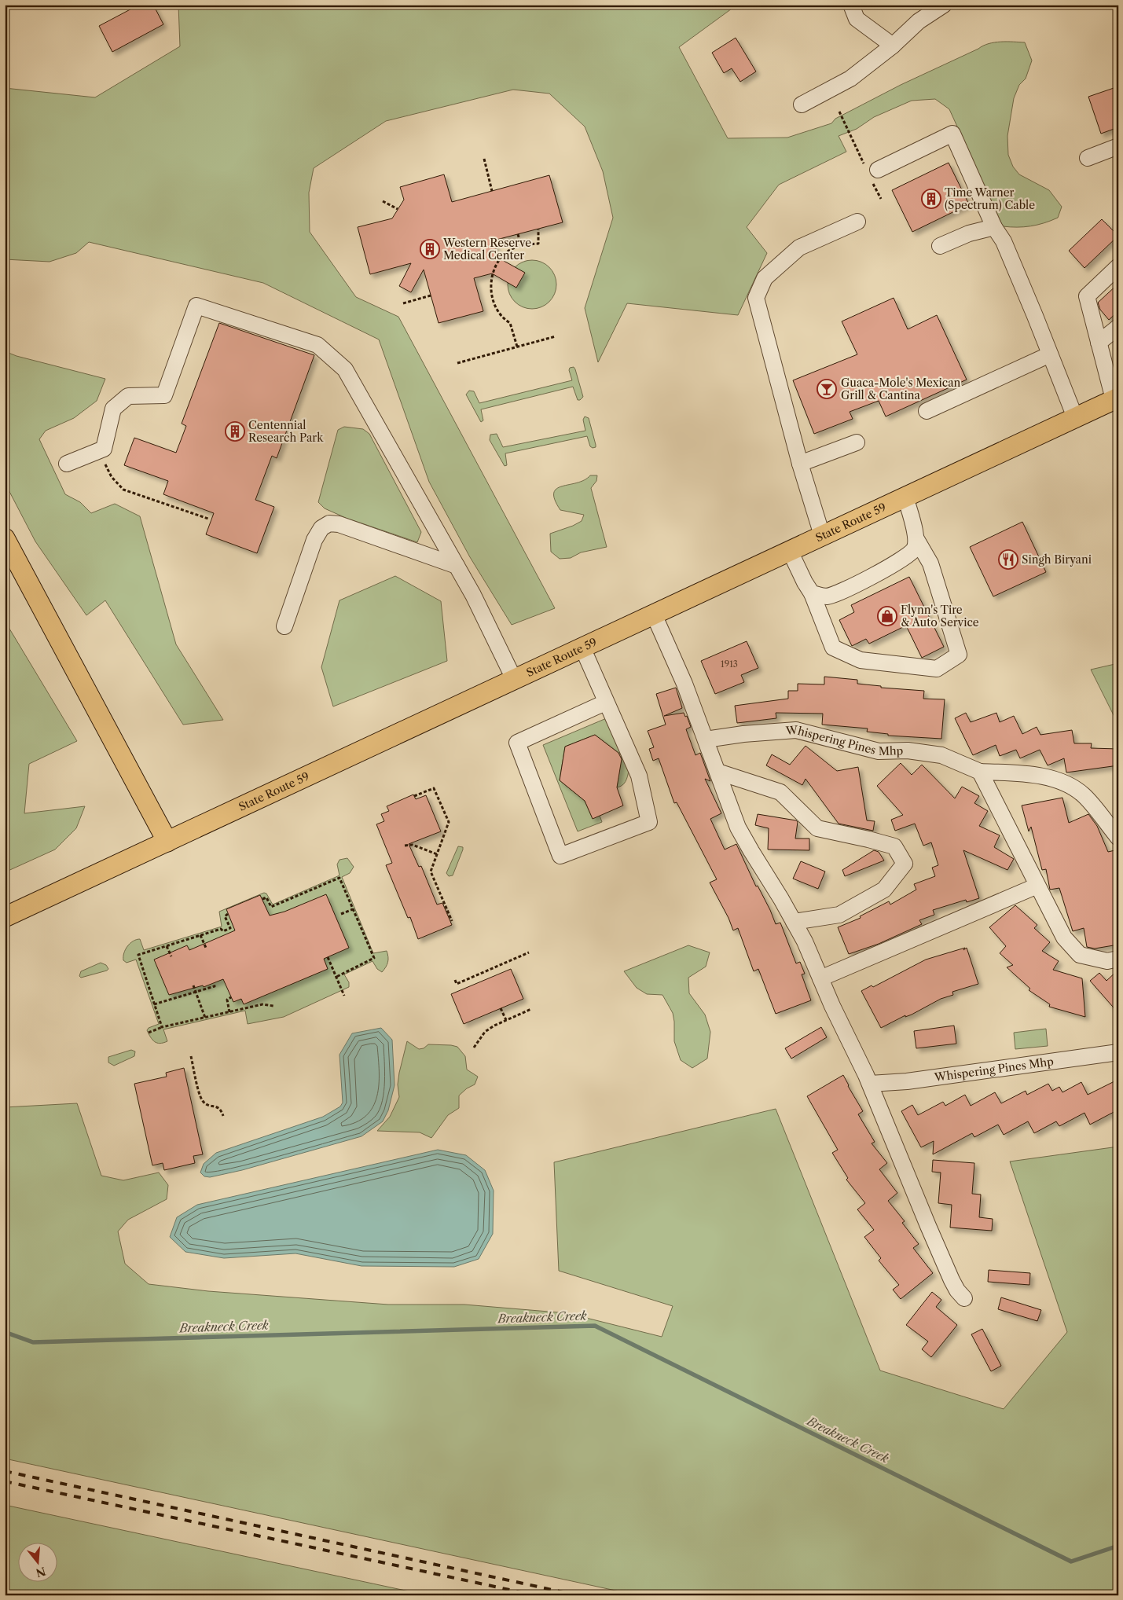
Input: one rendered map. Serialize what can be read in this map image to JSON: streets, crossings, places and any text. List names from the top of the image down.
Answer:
{
  "streets": {
    "main road": ["State Route 59"],
    "street": ["Whispering Pines Mhp"]
  },
  "water": ["Breakneck Creek"],
  "places": {
    "building": ["Time Warner (Spectrum) Cable", "Western Reserve Medical Center", "Centennial Research Park"],
    "bar": ["Guaca-Mole's Mexican Grill & Cantina"],
    "restaurant": ["Singh Biryani"],
    "shop": ["Flynn's Tire & Auto Service"]
  },
  "house_numbers": ["1913"],
  "north": "bottom"
}
